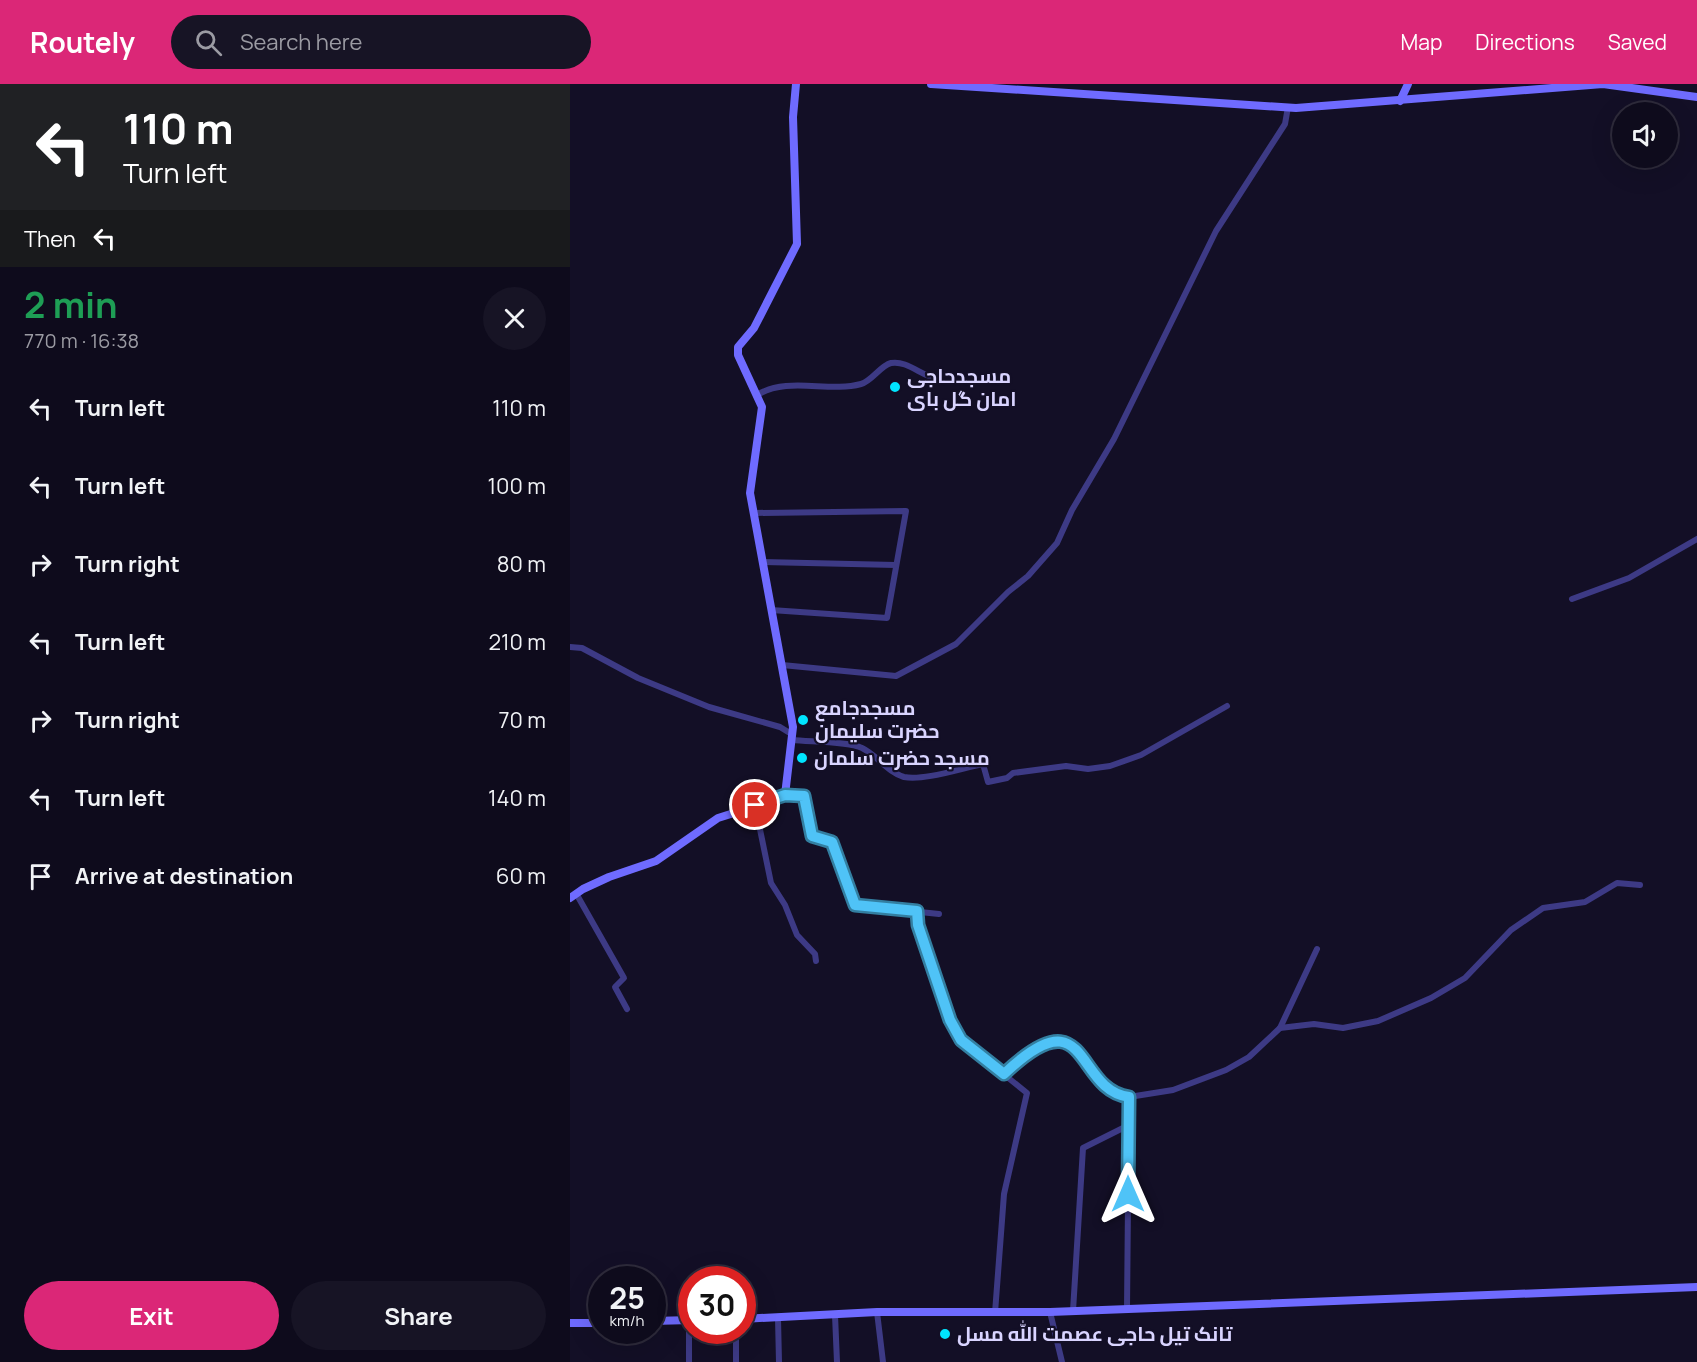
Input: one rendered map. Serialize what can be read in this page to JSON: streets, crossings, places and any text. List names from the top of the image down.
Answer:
{
  "places": [
    "مسجدحاجی امان گل بای",
    "مسجدجامع حضرت سلیمان",
    "مسجد حضرت سلمان",
    "تانک تیل حاجی عصمت الله مسل"
  ],
  "page": {
    "header": "Routely",
    "search": "Search here",
    "nav": ["Map", "Directions", "Saved"],
    "turn": ["110 m", "Turn left"],
    "then": "Then",
    "heading": ["2 min", "770 m · 16:38"],
    "list": [
      {
        "name": "Turn left",
        "value": "110 m"
      },
      {
        "name": "Turn left",
        "value": "100 m"
      },
      {
        "name": "Turn right",
        "value": "80 m"
      },
      {
        "name": "Turn left",
        "value": "210 m"
      },
      {
        "name": "Turn right",
        "value": "70 m"
      },
      {
        "name": "Turn left",
        "value": "140 m"
      },
      {
        "name": "Arrive at destination",
        "value": "60 m"
      }
    ],
    "speed": "25 km/h",
    "limit": "30",
    "buttons": ["Exit", "Share"]
  }
}
